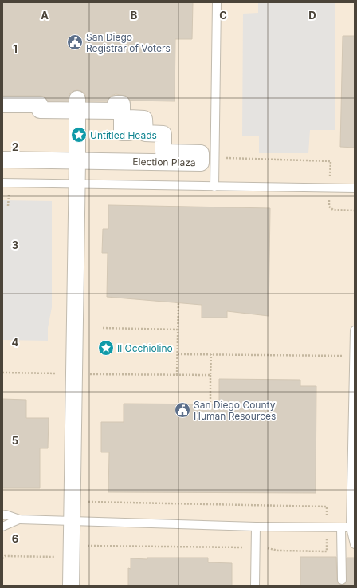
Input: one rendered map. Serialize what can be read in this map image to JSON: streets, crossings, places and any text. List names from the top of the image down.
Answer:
{
  "streets": {
    "street": ["Election Plaza"]
  },
  "places": {
    "public building": ["San Diego Registrar of Voters", "San Diego County Human Resources"],
    "place": ["Untitled Heads", "Il Occhiolino"]
  },
  "grid": {
    "columns": [
      "A",
      "B",
      "C",
      "D"
    ],
    "rows": [
      "1",
      "2",
      "3",
      "4",
      "5",
      "6"
    ]
  }
}
